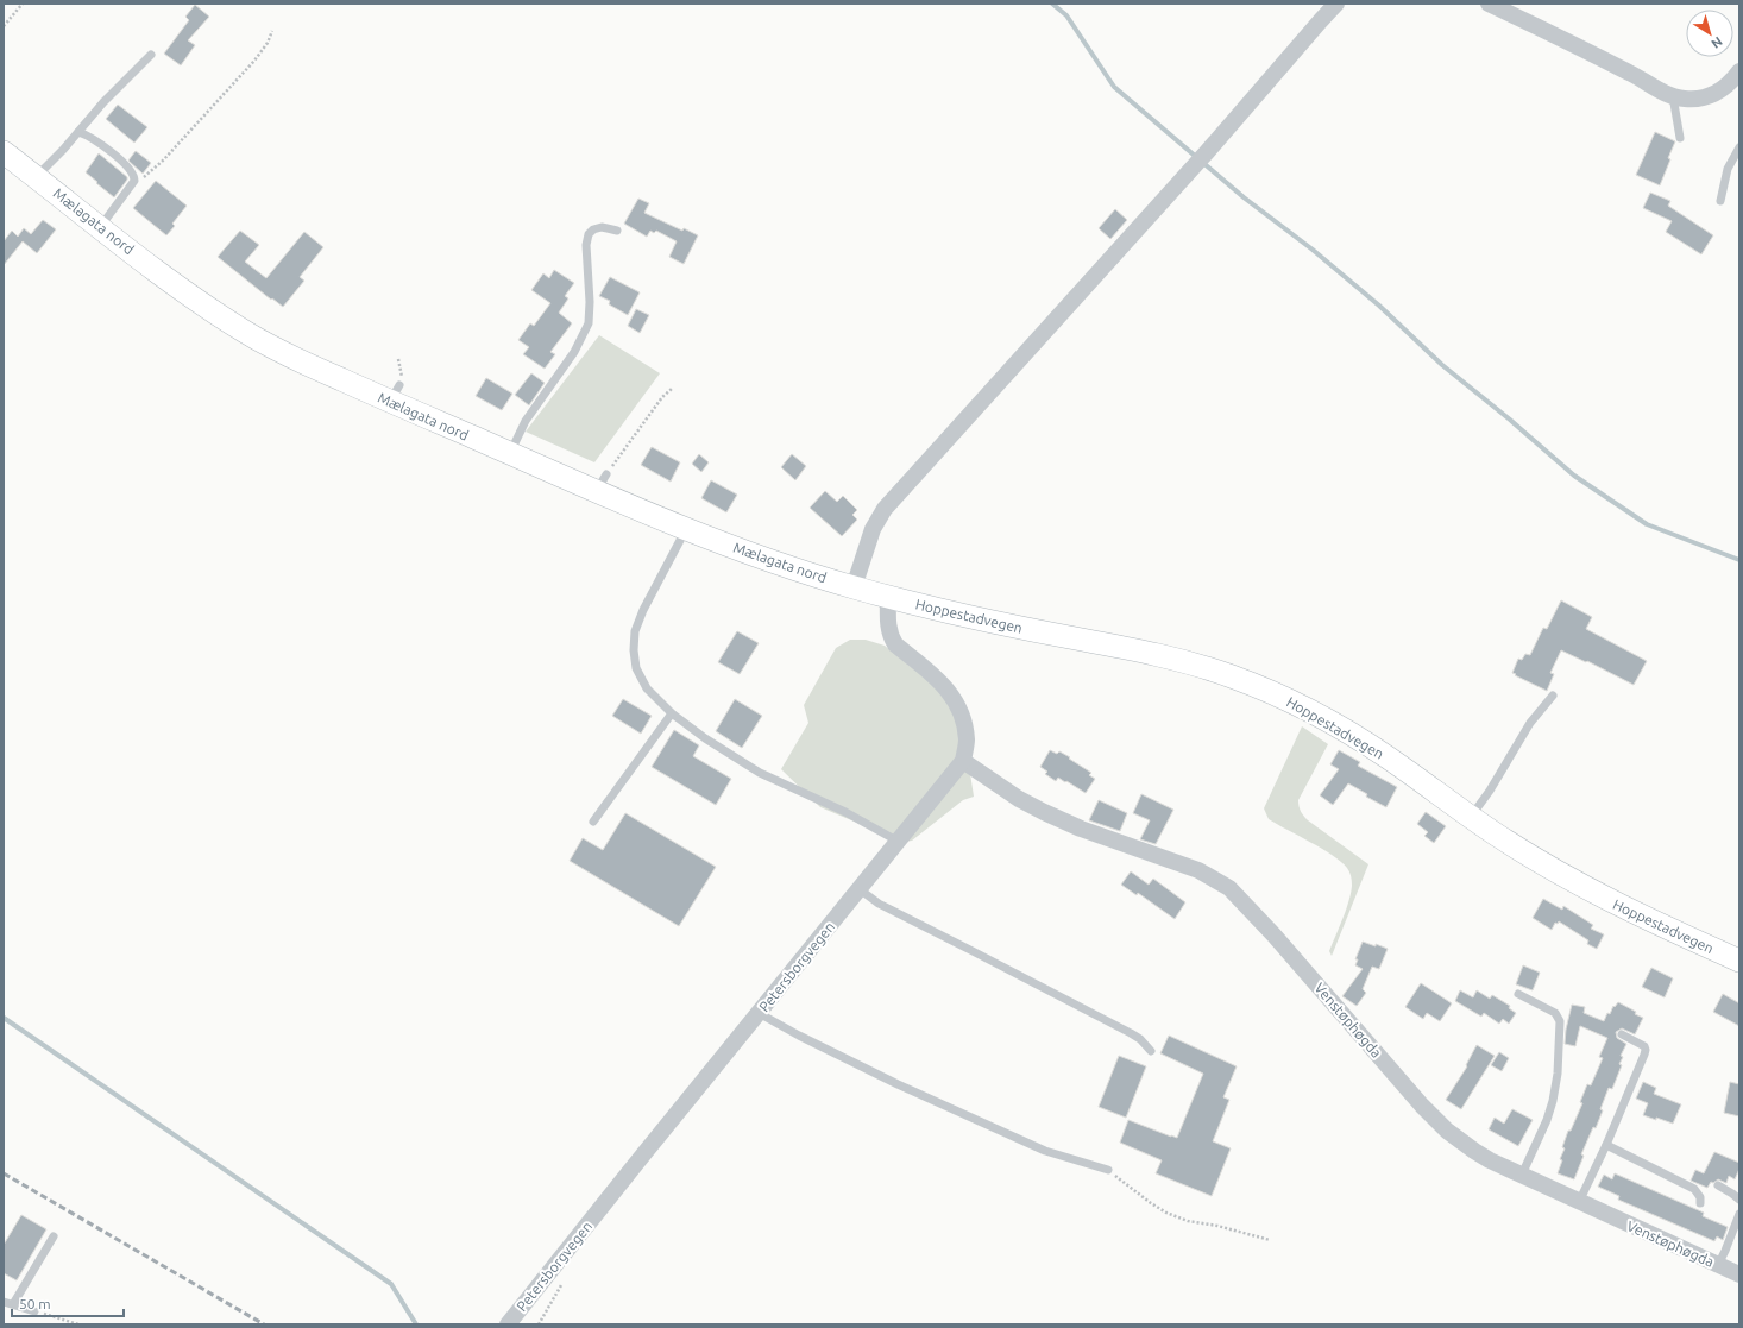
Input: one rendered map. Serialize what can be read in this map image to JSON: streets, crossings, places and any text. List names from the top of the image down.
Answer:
{
  "streets": {
    "main road": ["Mælagata nord", "Hoppestadvegen"],
    "street": ["Petersborgvegen", "Venstøphøgda"]
  },
  "crossings": [
    ["Mælagata nord", "Hoppestadvegen"],
    ["Petersborgvegen", "Venstøphøgda"]
  ],
  "scale_bar": "50 m",
  "north": "bottom right"
}
